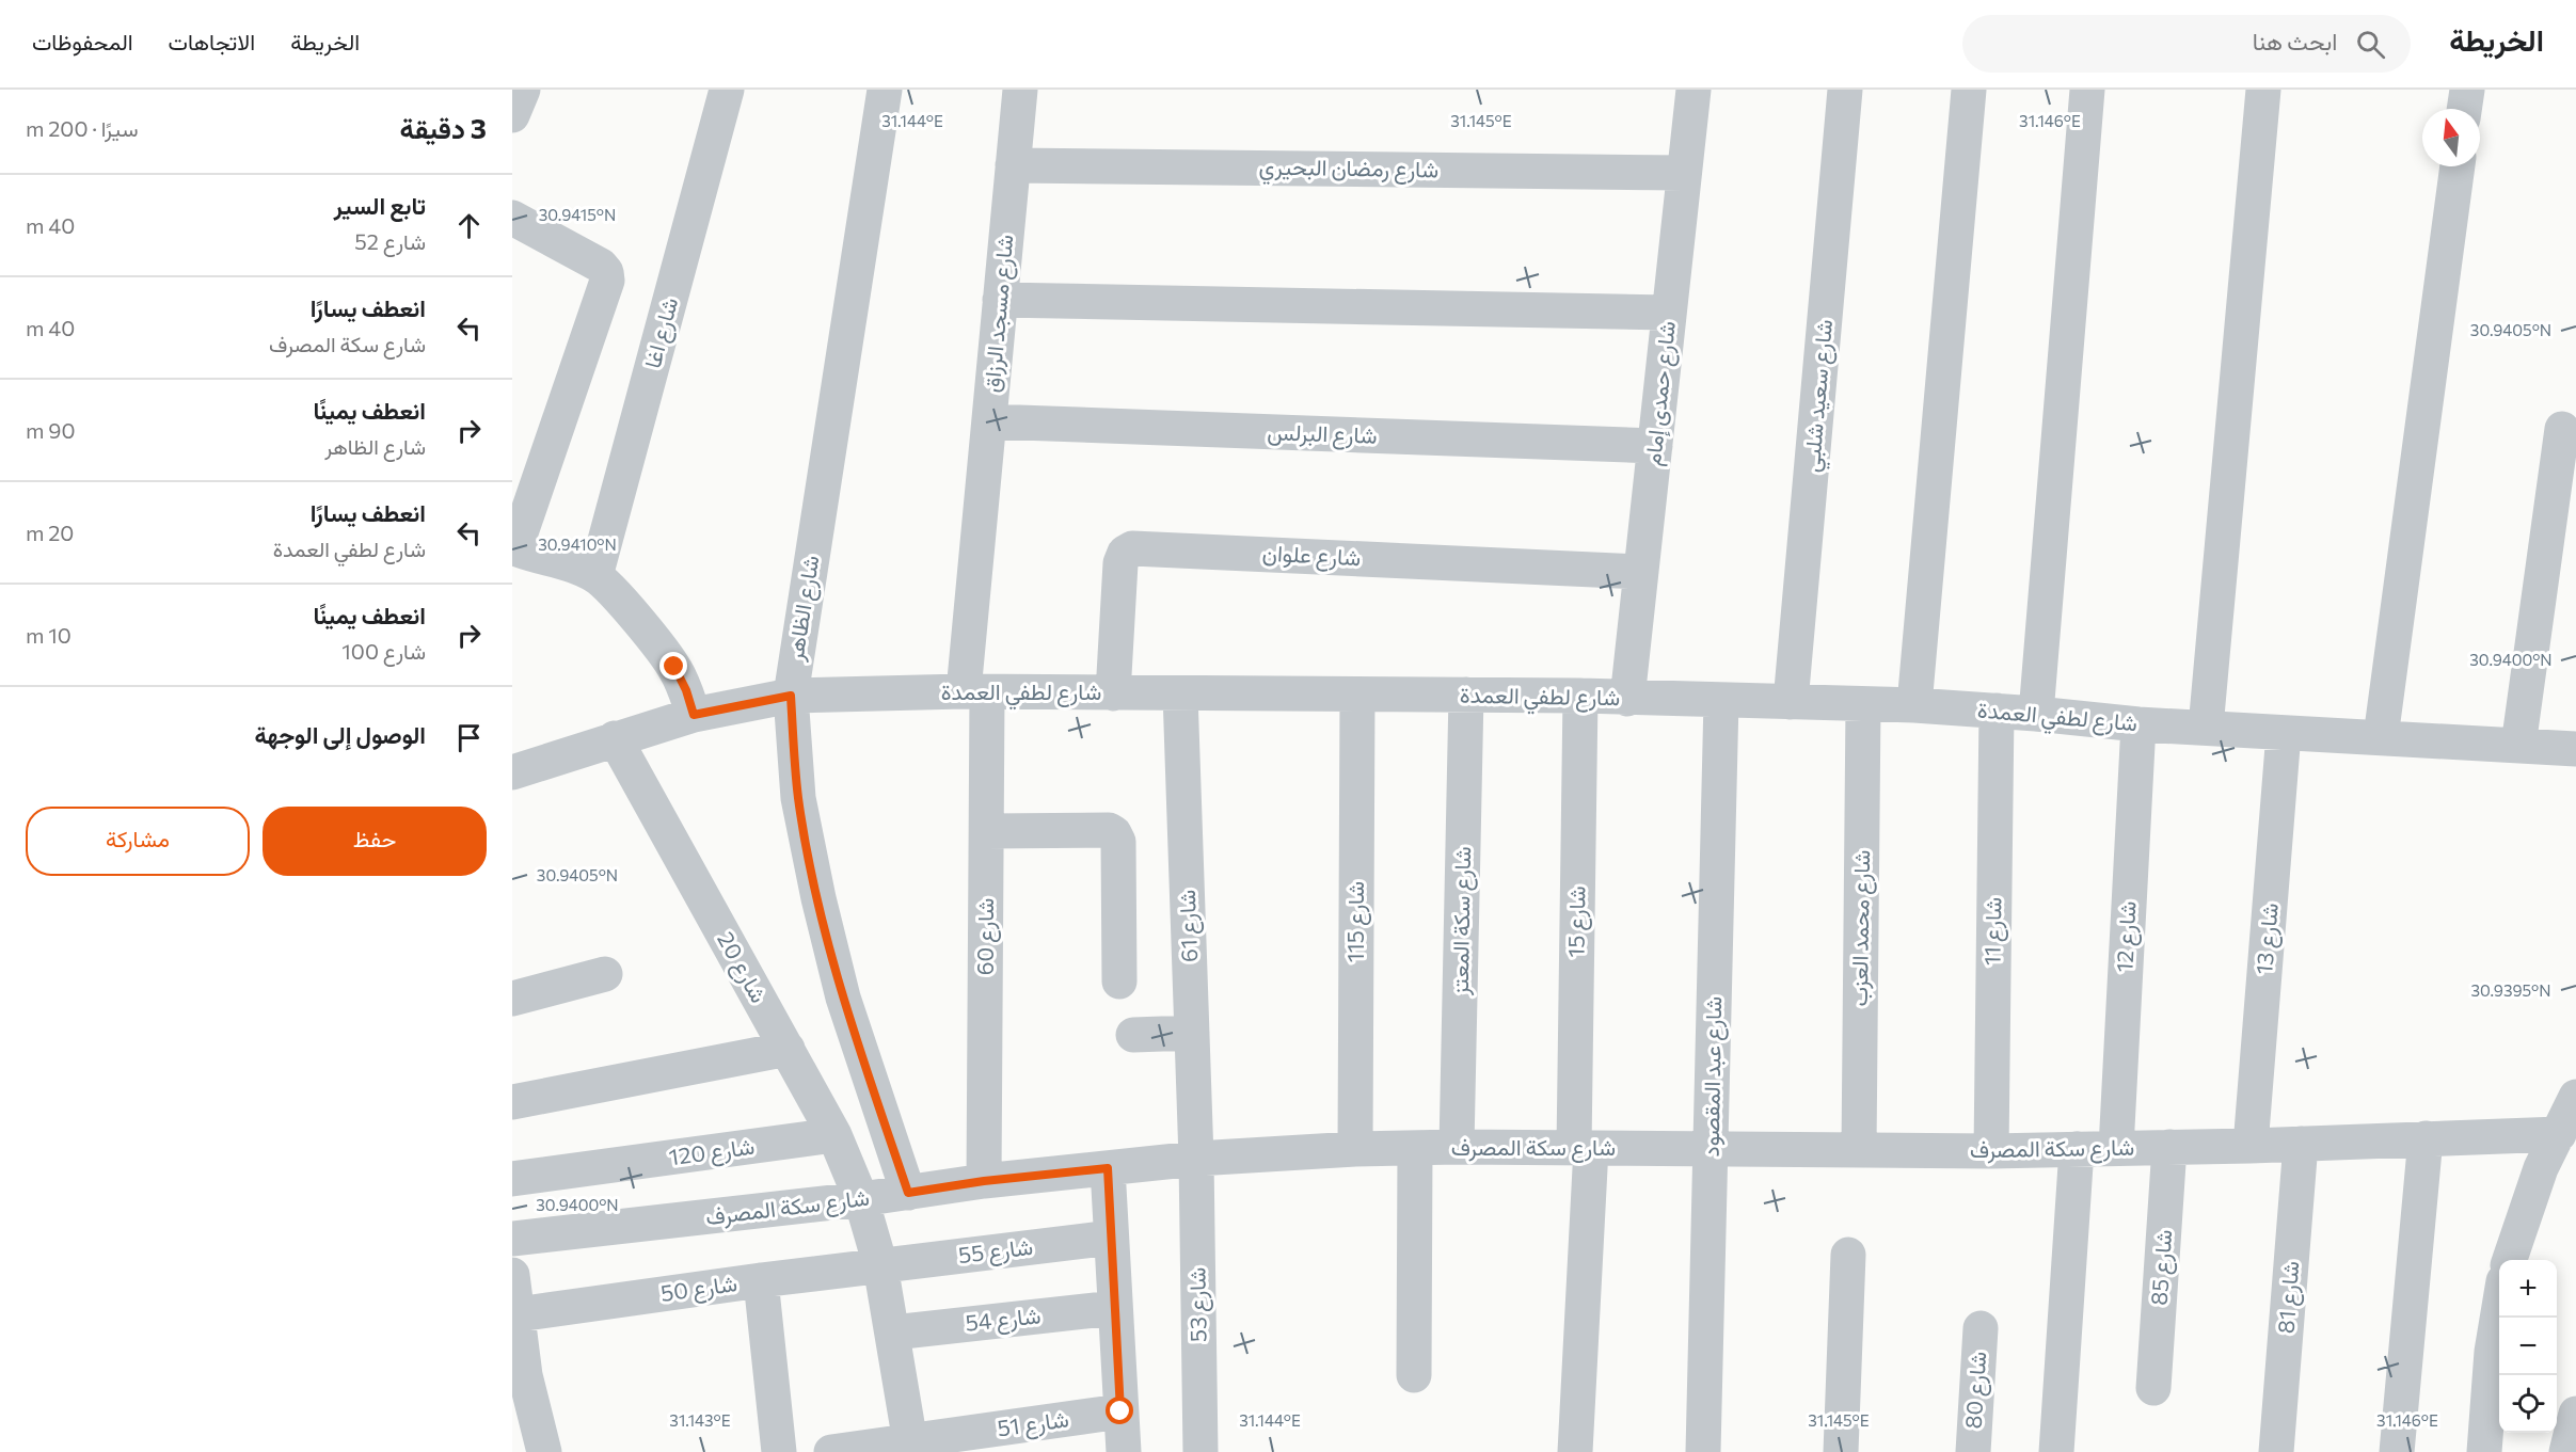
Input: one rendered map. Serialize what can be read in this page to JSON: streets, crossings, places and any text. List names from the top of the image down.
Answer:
{
  "streets": {
    "street": [
      "شارع رمضان البحيري",
      "شارع مسجد الرزاق",
      "شارع اغا",
      "شارع حمدى إمام",
      "شارع سعيد شلبي",
      "شارع البرلس",
      "شارع علوان",
      "شارع الظاهر",
      "شارع لطفي العمدة",
      "شارع سكة المعتز",
      "شارع 115",
      "شارع 15",
      "شارع 61",
      "شارع محمد العزب",
      "شارع 11",
      "شارع 60",
      "شارع 12",
      "شارع 13",
      "شارع 20",
      "شارع عبد المقصود",
      "شارع سكة المصرف",
      "شارع 120",
      "شارع 55",
      "شارع 85",
      "شارع 50",
      "شارع 81",
      "شارع 53",
      "شارع 54",
      "شارع 80",
      "شارع 51"
    ]
  },
  "crossings": [
    ["شارع رمضان البحيري", "شارع مسجد الرزاق"],
    ["شارع رمضان البحيري", "شارع حمدى إمام"],
    ["شارع مسجد الرزاق", "شارع البرلس"],
    ["شارع مسجد الرزاق", "شارع لطفي العمدة"],
    ["شارع مسجد الرزاق", "شارع 60"],
    ["شارع حمدى إمام", "شارع البرلس"],
    ["شارع حمدى إمام", "شارع علوان"],
    ["شارع حمدى إمام", "شارع لطفي العمدة"],
    ["شارع سعيد شلبي", "شارع لطفي العمدة"],
    ["شارع علوان", "شارع لطفي العمدة"],
    ["شارع الظاهر", "شارع لطفي العمدة"],
    ["شارع الظاهر", "شارع سكة المصرف"],
    ["شارع لطفي العمدة", "شارع سكة المعتز"],
    ["شارع لطفي العمدة", "شارع 115"],
    ["شارع لطفي العمدة", "شارع 15"],
    ["شارع لطفي العمدة", "شارع 61"],
    ["شارع لطفي العمدة", "شارع محمد العزب"],
    ["شارع لطفي العمدة", "شارع 11"],
    ["شارع لطفي العمدة", "شارع 60"],
    ["شارع لطفي العمدة", "شارع 12"],
    ["شارع لطفي العمدة", "شارع 13"],
    ["شارع لطفي العمدة", "شارع 20"],
    ["شارع لطفي العمدة", "شارع عبد المقصود"],
    ["شارع سكة المعتز", "شارع سكة المصرف"],
    ["شارع 115", "شارع سكة المصرف"],
    ["شارع 15", "شارع سكة المصرف"],
    ["شارع 61", "شارع سكة المصرف"],
    ["شارع 61", "شارع 53"],
    ["شارع محمد العزب", "شارع سكة المصرف"],
    ["شارع 11", "شارع سكة المصرف"],
    ["شارع 60", "شارع سكة المصرف"],
    ["شارع 12", "شارع سكة المصرف"],
    ["شارع 13", "شارع سكة المصرف"],
    ["شارع 20", "شارع سكة المصرف"],
    ["شارع 20", "شارع 120"],
    ["شارع 20", "شارع 55"],
    ["شارع 20", "شارع 50"],
    ["شارع 20", "شارع 54"],
    ["شارع 20", "شارع 51"],
    ["شارع عبد المقصود", "شارع سكة المصرف"],
    ["شارع سكة المصرف", "شارع 85"],
    ["شارع سكة المصرف", "شارع 81"],
    ["شارع سكة المصرف", "شارع 53"],
    ["شارع 55", "شارع 50"]
  ],
  "north": "top",
  "page": {
    "header": "الخريطة",
    "search": "ابحث هنا",
    "nav": ["الخريطة", "الاتجاهات", "المحفوظات"],
    "heading": ["3 دقيقة", "سيرًا · 200 m"],
    "list": [
      ["تابع السير", "شارع 52", "40 m"],
      ["انعطف يسارًا", "شارع سكة المصرف", "40 m"],
      ["انعطف يمينًا", "شارع الظاهر", "90 m"],
      ["انعطف يسارًا", "شارع لطفي العمدة", "20 m"],
      ["انعطف يمينًا", "شارع 100", "10 m"],
      "الوصول إلى الوجهة"
    ],
    "buttons": ["حفظ", "مشاركة"],
    "map_buttons": ["+", "−"]
  },
  "coordinates": [
    "31.144°E",
    "31.145°E",
    "31.146°E",
    "30.9415°N",
    "30.9405°N",
    "30.9410°N",
    "30.9400°N",
    "30.9395°N",
    "31.143°E"
  ]
}
